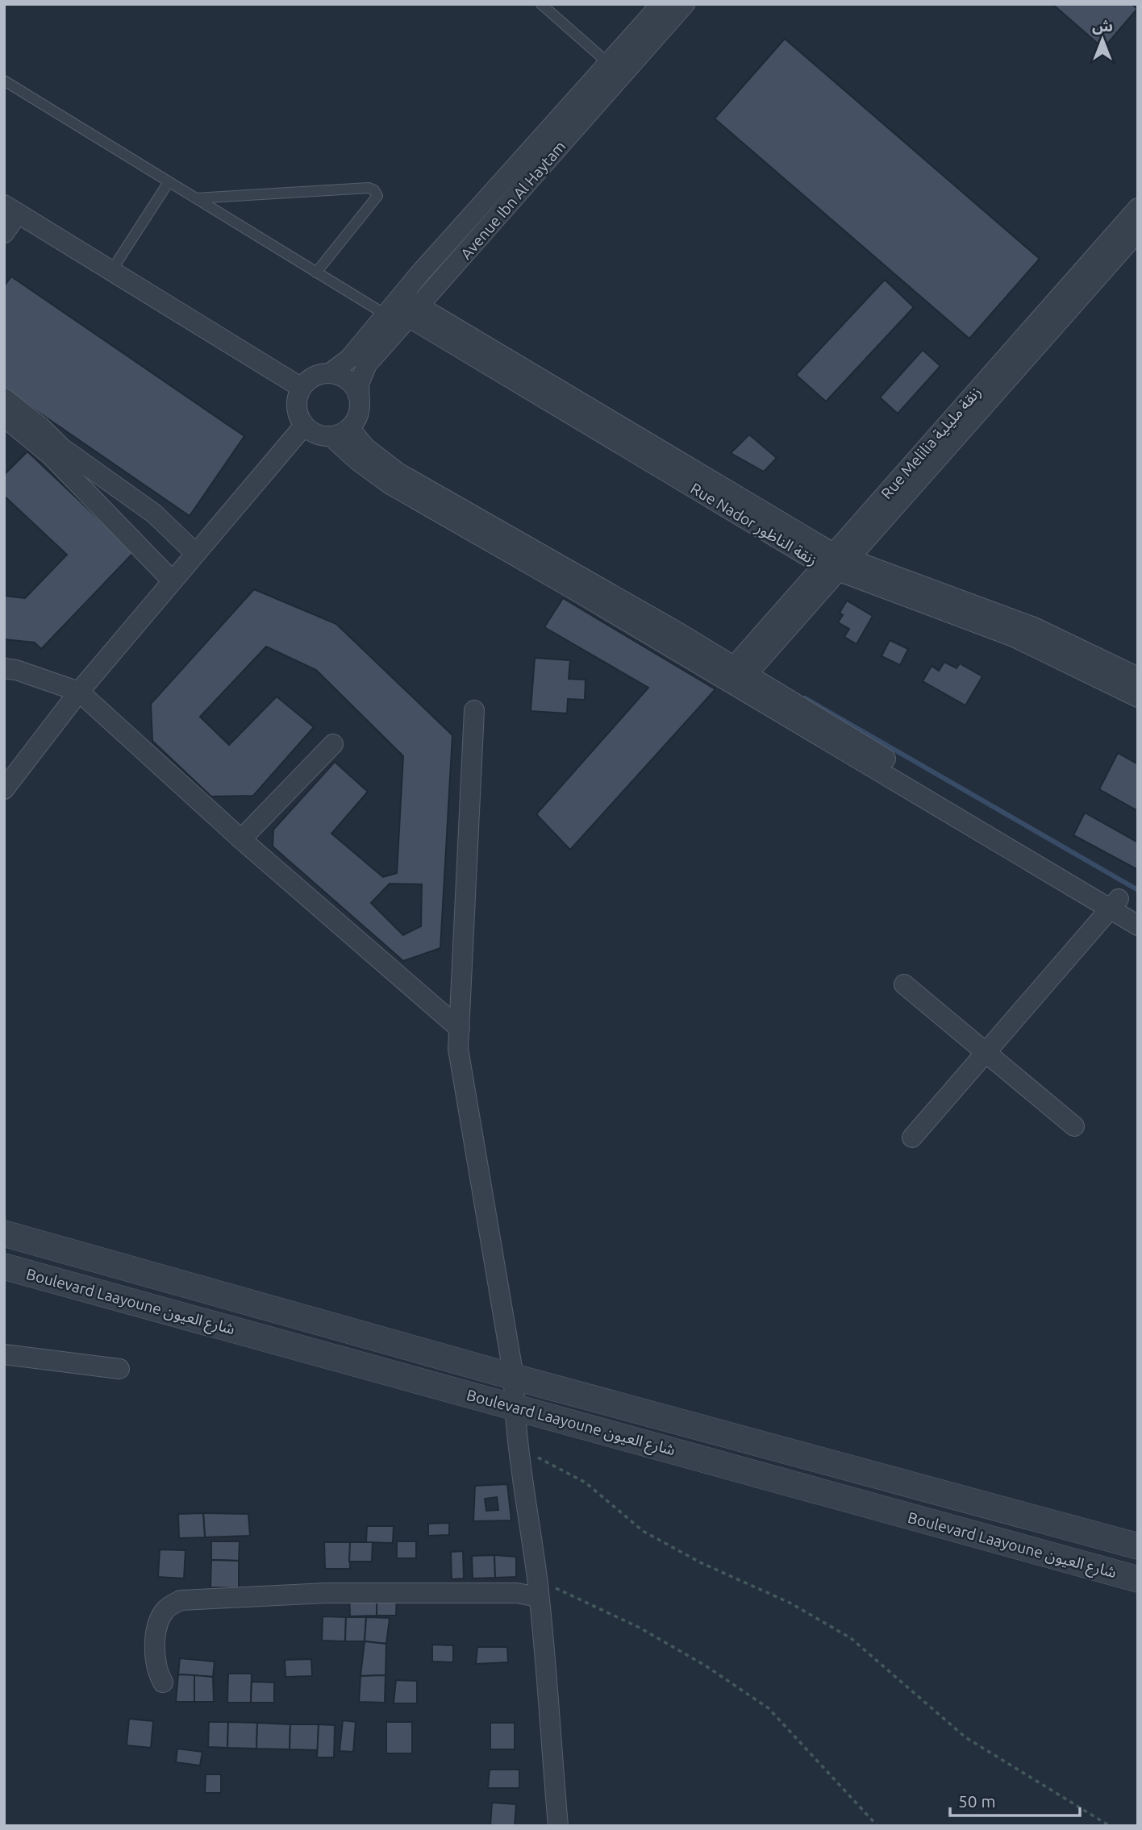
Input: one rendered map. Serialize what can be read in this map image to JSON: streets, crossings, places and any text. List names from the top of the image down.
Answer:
{
  "streets": {
    "street": [
      "Avenue Ibn Al Haytam",
      "Rue Melilia زنقة مليلية",
      "Rue Nador زنقة الناظور",
      "Boulevard Laayoune شارع العيون"
    ]
  },
  "crossings": [
    ["Avenue Ibn Al Haytam", "Rue Nador زنقة الناظور"],
    ["Rue Melilia زنقة مليلية", "Rue Nador زنقة الناظور"]
  ],
  "scale_bar": "50 m",
  "north": "top"
}
